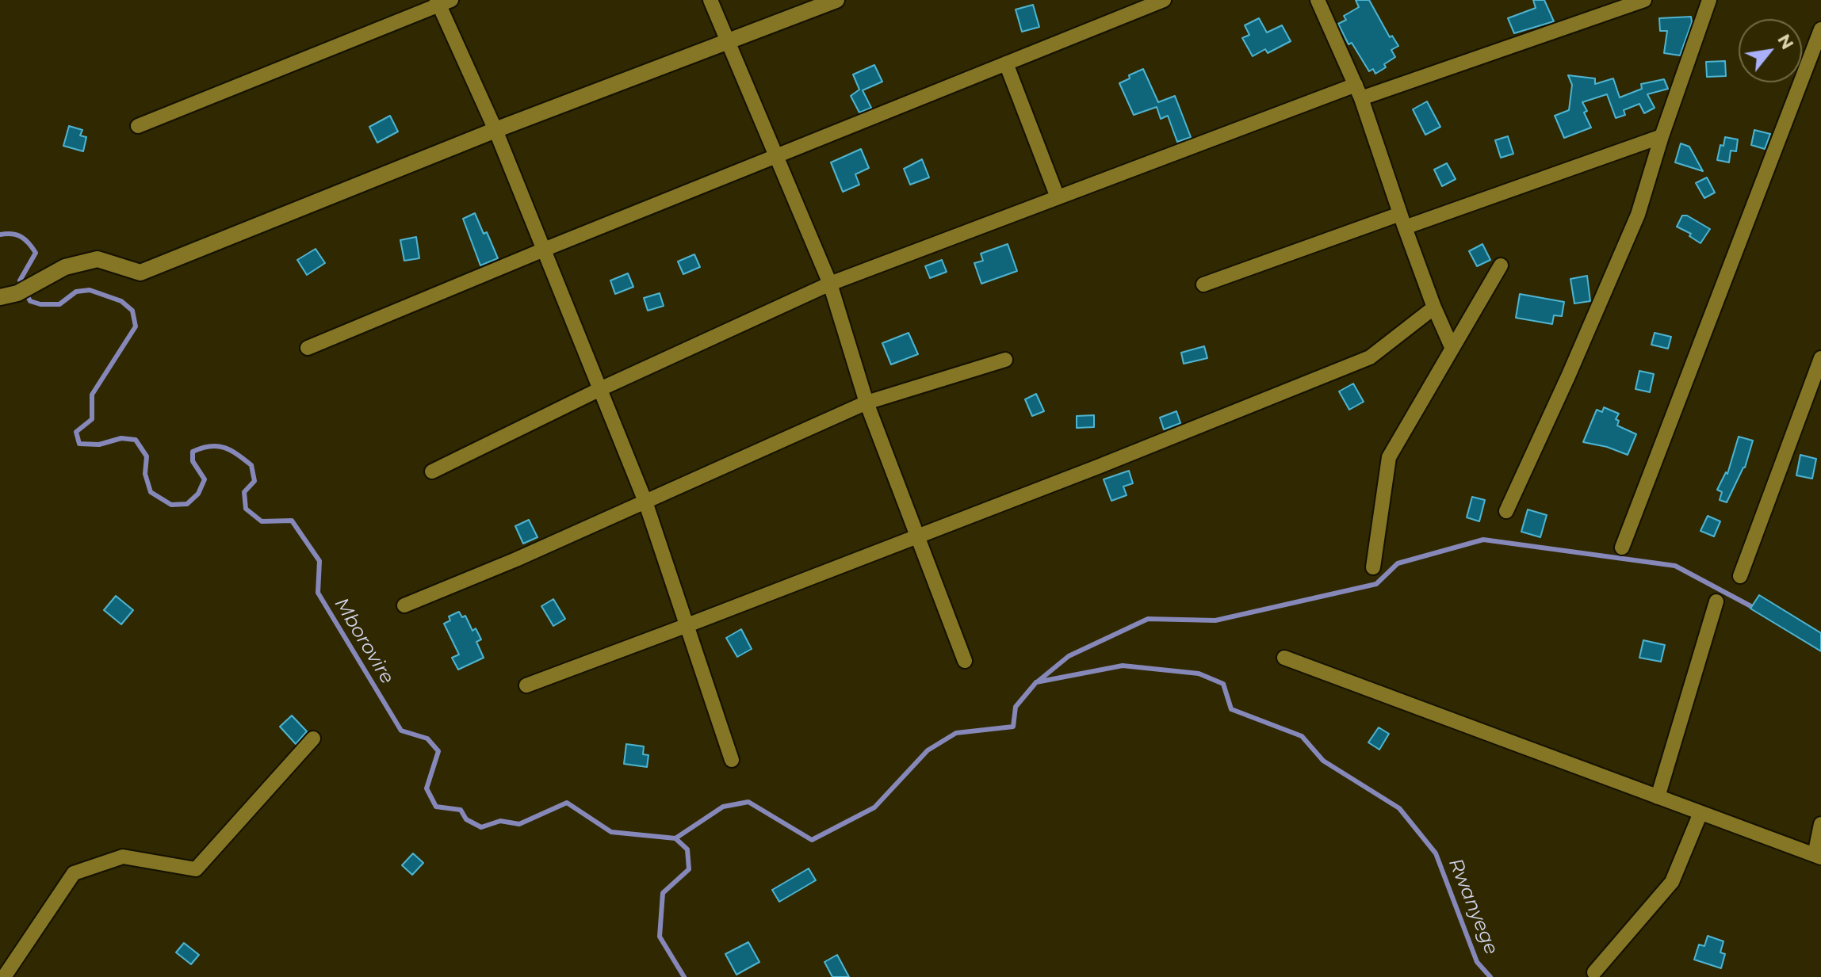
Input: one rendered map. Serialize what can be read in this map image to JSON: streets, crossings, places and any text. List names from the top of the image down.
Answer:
{
  "water": ["Mborovire", "Rwanyege"],
  "north": "top right"
}
